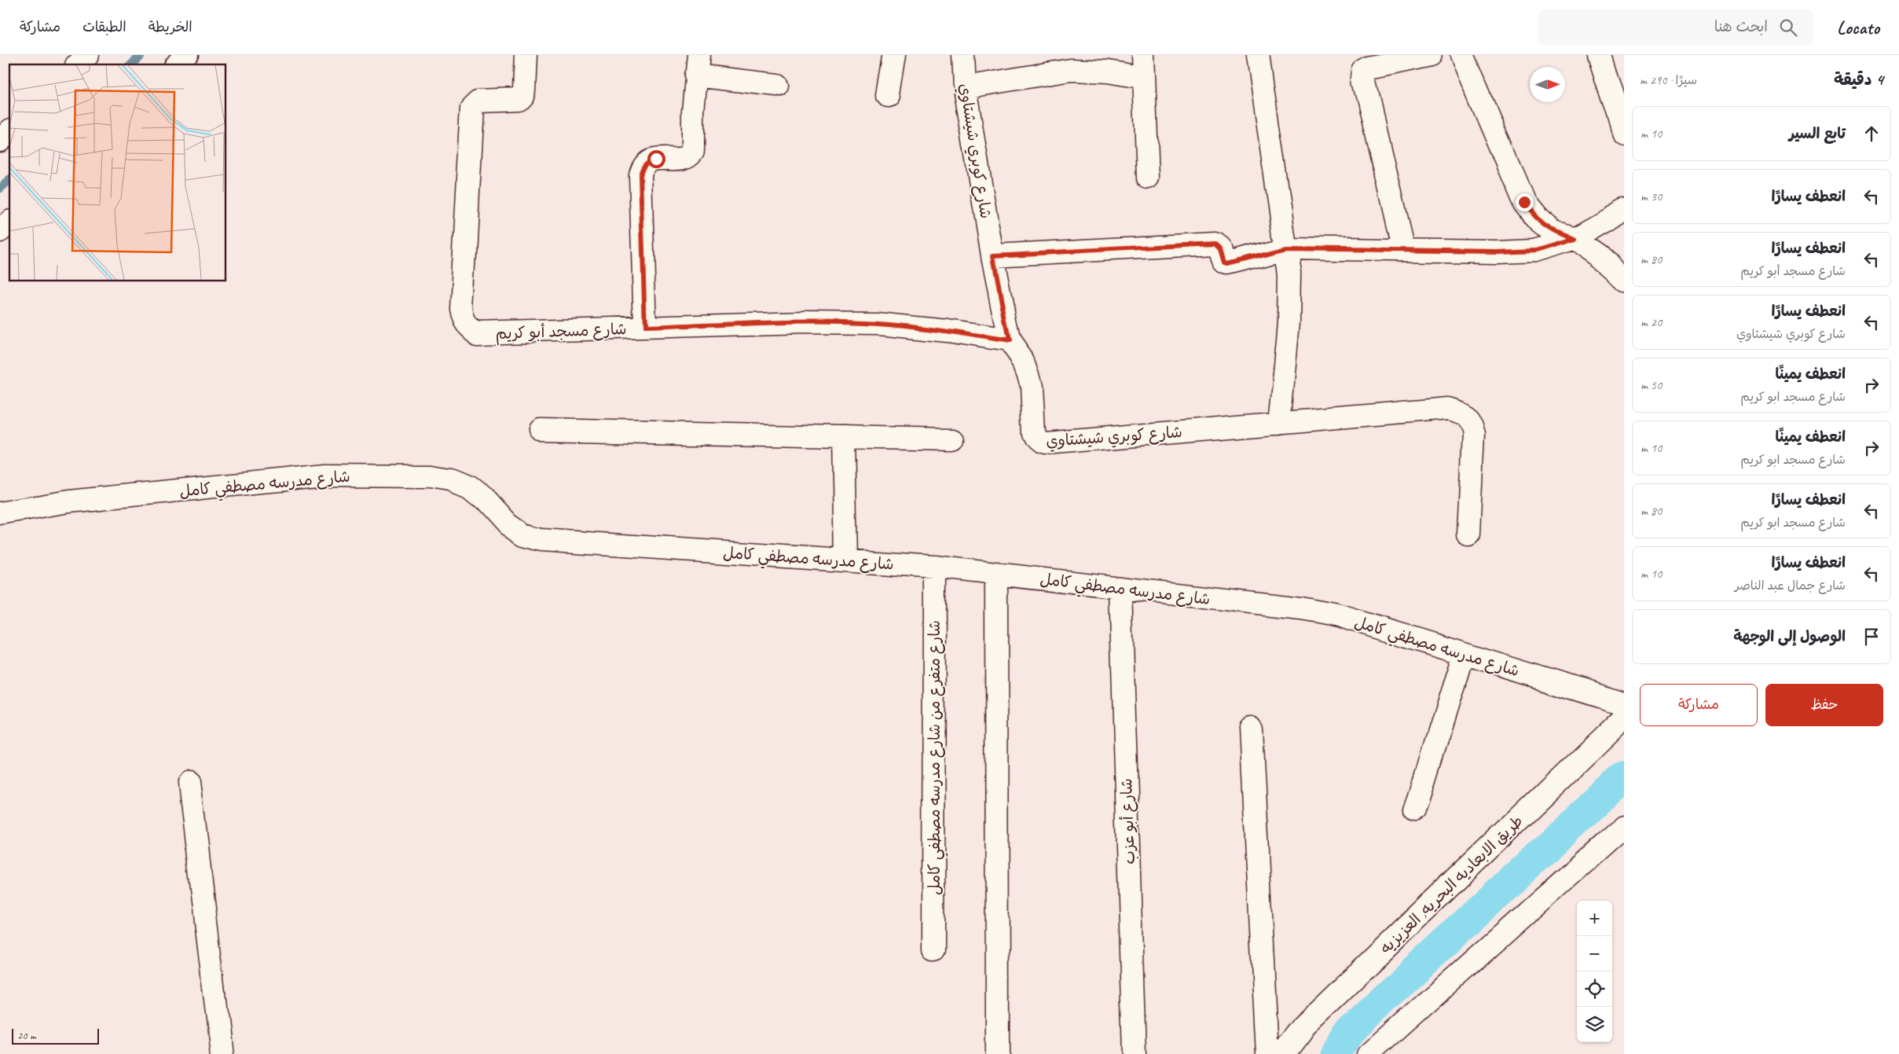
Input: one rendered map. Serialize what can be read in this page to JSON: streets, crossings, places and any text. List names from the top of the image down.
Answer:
{
  "streets": {
    "street": [
      "شارع كوبري شيشتاوي",
      "شارع مسجد أبو كريم",
      "شارع مدرسه مصطفي كامل",
      "شارع متفرع من شارع مدرسه مصطفي كامل",
      "شارع أبو عزب",
      "طريق الابعاديه البحريه, العزيزيه"
    ]
  },
  "crossings": [
    ["شارع كوبري شيشتاوي", "شارع مسجد أبو كريم"],
    ["شارع مدرسه مصطفي كامل", "شارع متفرع من شارع مدرسه مصطفي كامل"],
    ["شارع مدرسه مصطفي كامل", "شارع أبو عزب"]
  ],
  "scale_bar": "20 m",
  "north": "right",
  "page": {
    "header": "Locato",
    "search": "ابحث هنا",
    "nav": ["الخريطة", "الطبقات", "مشاركة"],
    "heading": ["4 دقيقة", "سيرًا · 290 m"],
    "list": [
      ["تابع السير", "10 m"],
      ["انعطف يسارًا", "30 m"],
      ["انعطف يسارًا", "شارع مسجد أبو كريم", "80 m"],
      ["انعطف يسارًا", "شارع كوبري شيشتاوي", "20 m"],
      ["انعطف يمينًا", "شارع مسجد ابو كريم", "50 m"],
      ["انعطف يمينًا", "شارع مسجد ابو كريم", "10 m"],
      ["انعطف يسارًا", "شارع مسجد ابو كريم", "80 m"],
      ["انعطف يسارًا", "شارع جمال عبد الناصر", "10 m"],
      "الوصول إلى الوجهة"
    ],
    "buttons": ["حفظ", "مشاركة"],
    "map_buttons": ["+", "−"],
    "scale": "20 m"
  }
}
